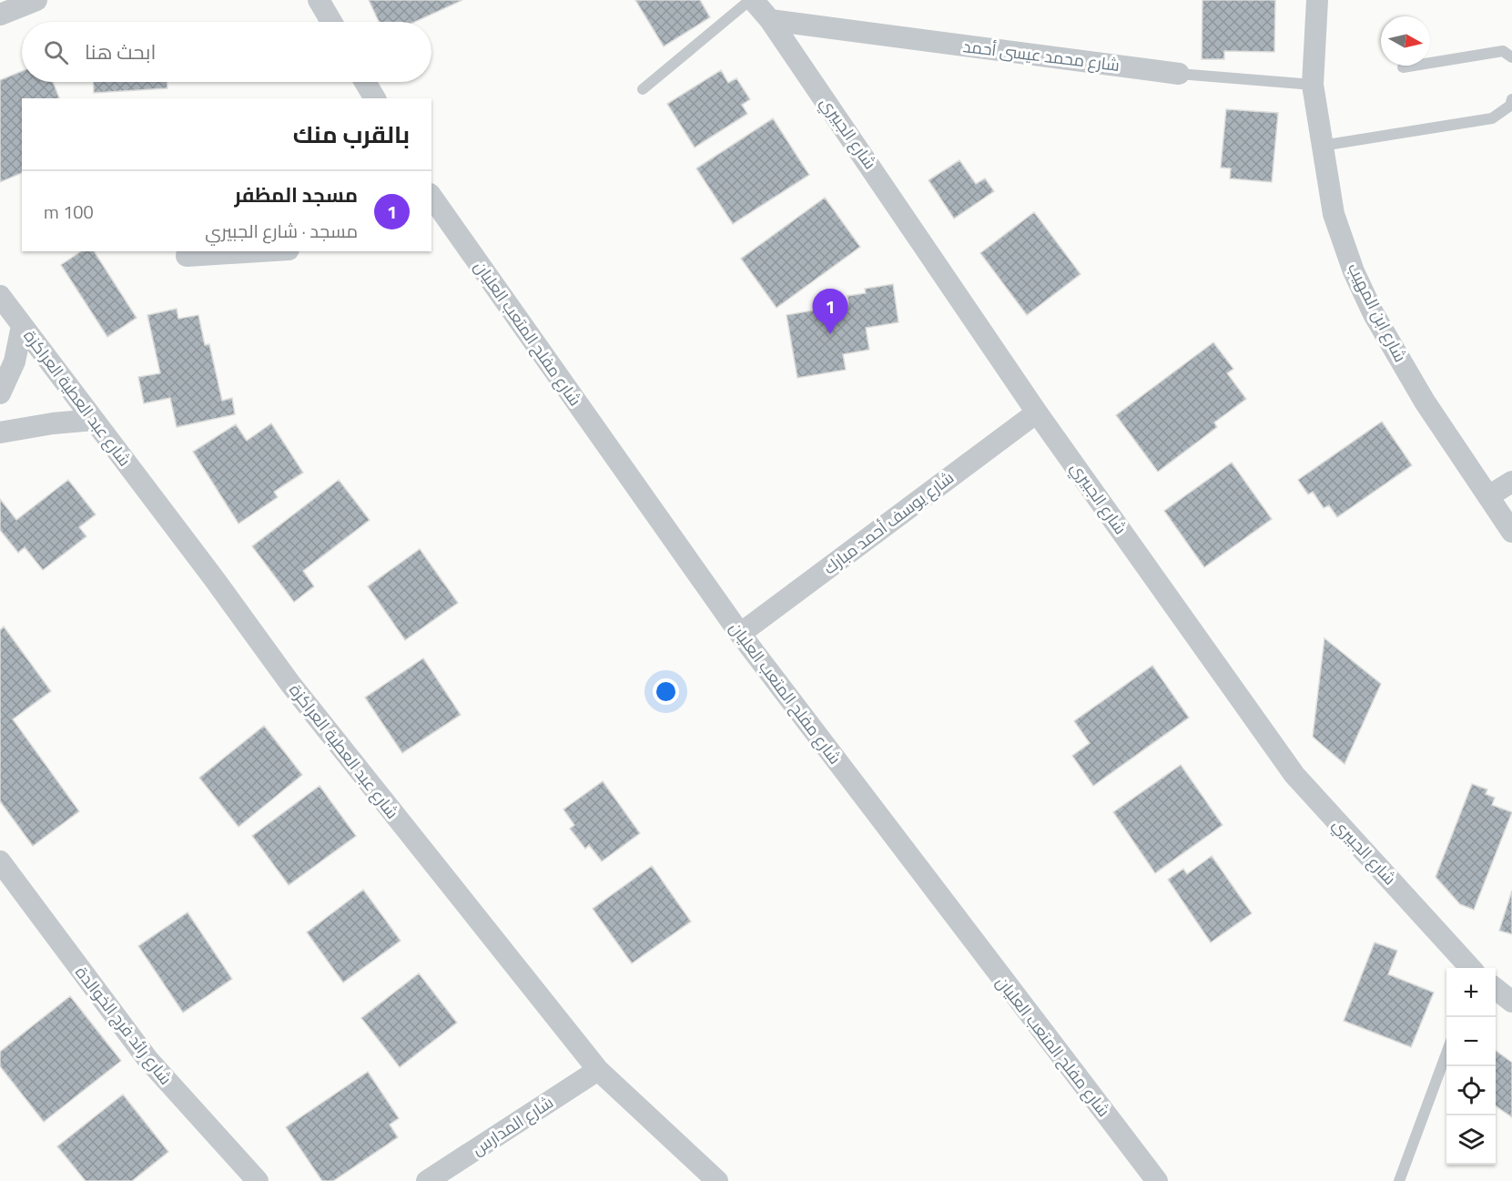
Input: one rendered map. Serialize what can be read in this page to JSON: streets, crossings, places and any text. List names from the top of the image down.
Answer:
{
  "streets": {
    "street": [
      "شارع محمد عيسى أحمد",
      "شارع الجبيري",
      "شارع ابن المهيب",
      "شارع مفلح المتعب العليان",
      "شارع عبد العطية العراكزة",
      "شارع يوسف أحمد مبارك",
      "شارع رائد فرج الخوالدة",
      "شارع المدارس"
    ]
  },
  "crossings": [
    ["شارع محمد عيسى أحمد", "شارع الجبيري"],
    ["شارع محمد عيسى أحمد", "شارع ابن المهيب"],
    ["شارع الجبيري", "شارع يوسف أحمد مبارك"],
    ["شارع مفلح المتعب العليان", "شارع يوسف أحمد مبارك"],
    ["شارع عبد العطية العراكزة", "شارع المدارس"]
  ],
  "north": "right",
  "page": {
    "search": "ابحث هنا",
    "heading": "بالقرب منك",
    "list": [
      {
        "mark": "1",
        "name": "مسجد المظفر",
        "note": "مسجد · شارع الجبيري",
        "value": "100 m"
      }
    ],
    "pins": "1",
    "map_buttons": ["+", "−"]
  }
}
